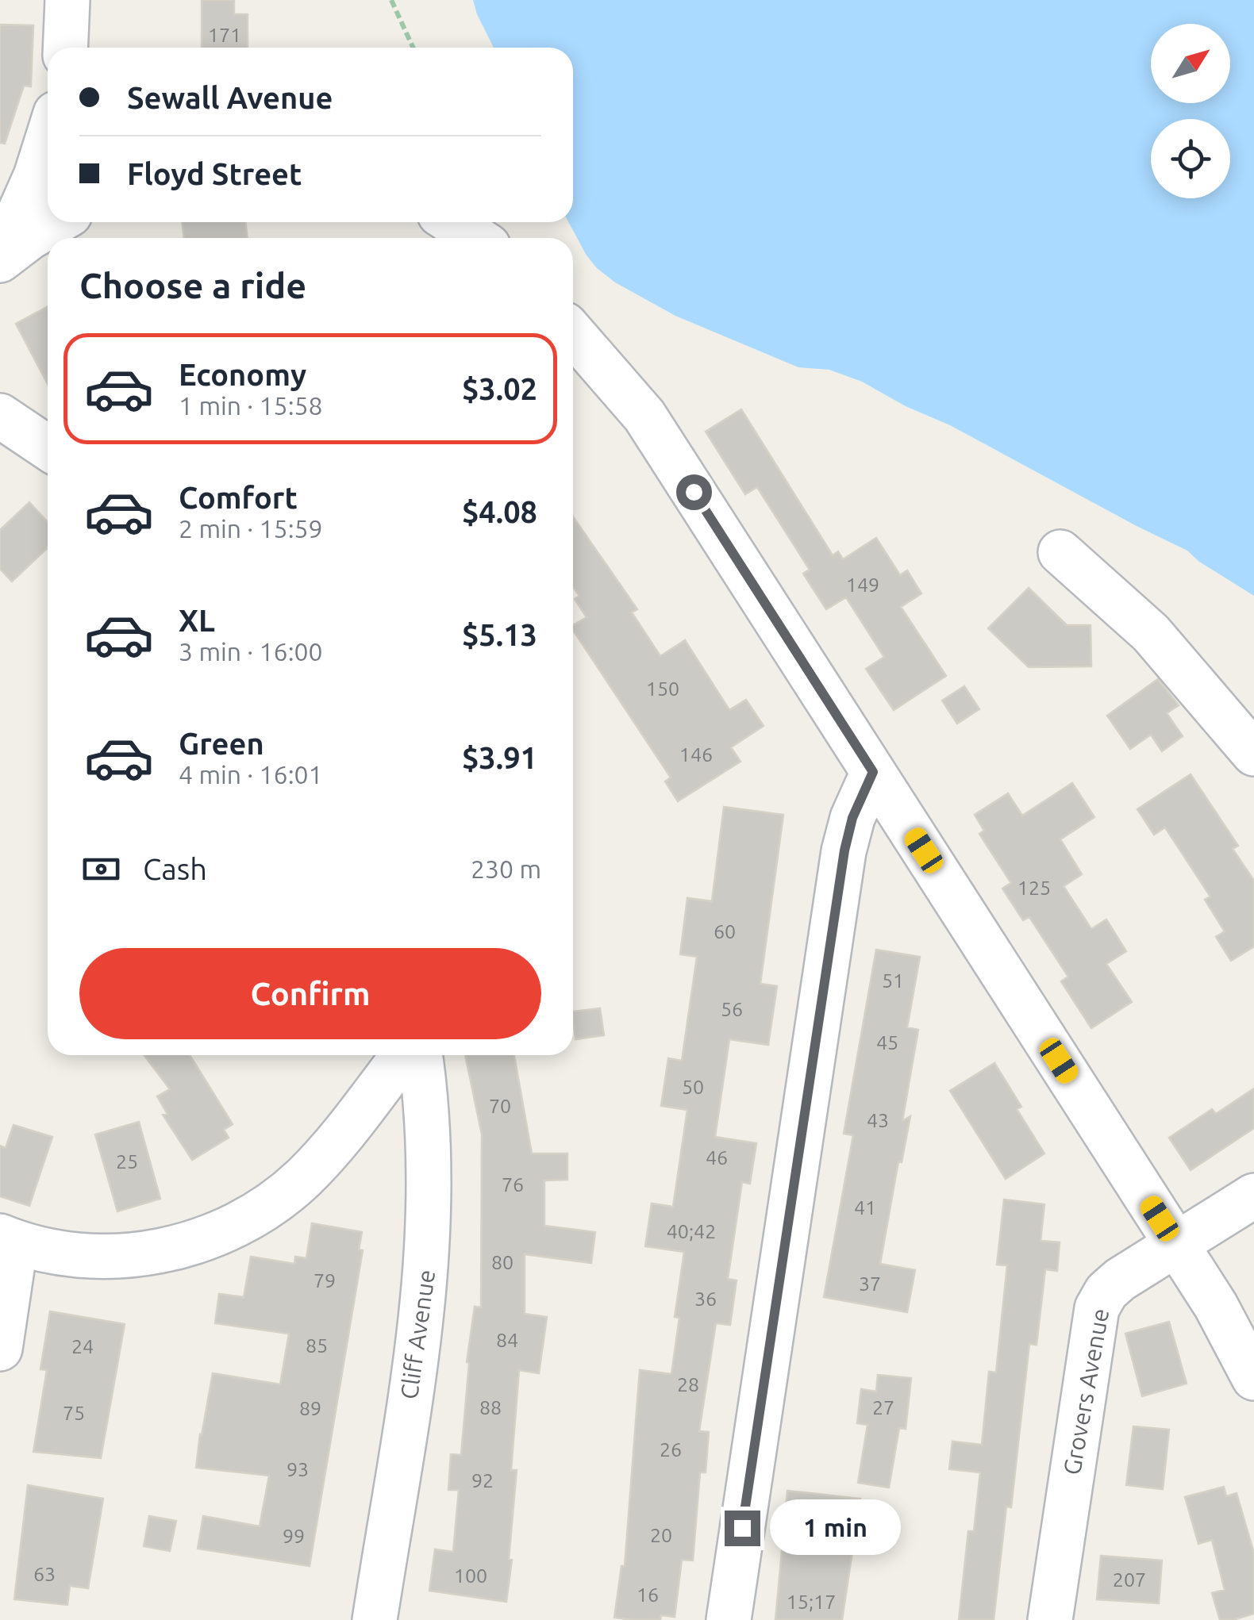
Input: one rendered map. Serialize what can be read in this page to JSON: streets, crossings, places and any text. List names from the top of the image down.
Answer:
{
  "streets": {
    "street": ["Cliff Avenue", "Grovers Avenue"]
  },
  "house_numbers": [
    "171",
    "149",
    "150",
    "146",
    "125",
    "60",
    "51",
    "56",
    "45",
    "50",
    "70",
    "43",
    "46",
    "25",
    "76",
    "41",
    "40;42",
    "80",
    "79",
    "37",
    "36",
    "84",
    "85",
    "24",
    "28",
    "88",
    "27",
    "89",
    "75",
    "26",
    "93",
    "92",
    "20",
    "99",
    "63",
    "100",
    "207",
    "16",
    "15;17"
  ],
  "north": "top right",
  "page": {
    "banner": ["Sewall Avenue", "Floyd Street"],
    "heading": "Choose a ride",
    "list": [
      {
        "name": "Economy",
        "note": "1 min · 15:58",
        "value": "$3.02"
      },
      {
        "name": "Comfort",
        "note": "2 min · 15:59",
        "value": "$4.08"
      },
      {
        "name": "XL",
        "note": "3 min · 16:00",
        "value": "$5.13"
      },
      {
        "name": "Green",
        "note": "4 min · 16:01",
        "value": "$3.91"
      }
    ],
    "pay": ["Cash", "230 m"],
    "buttons": "Confirm",
    "bubble": "1 min"
  }
}
